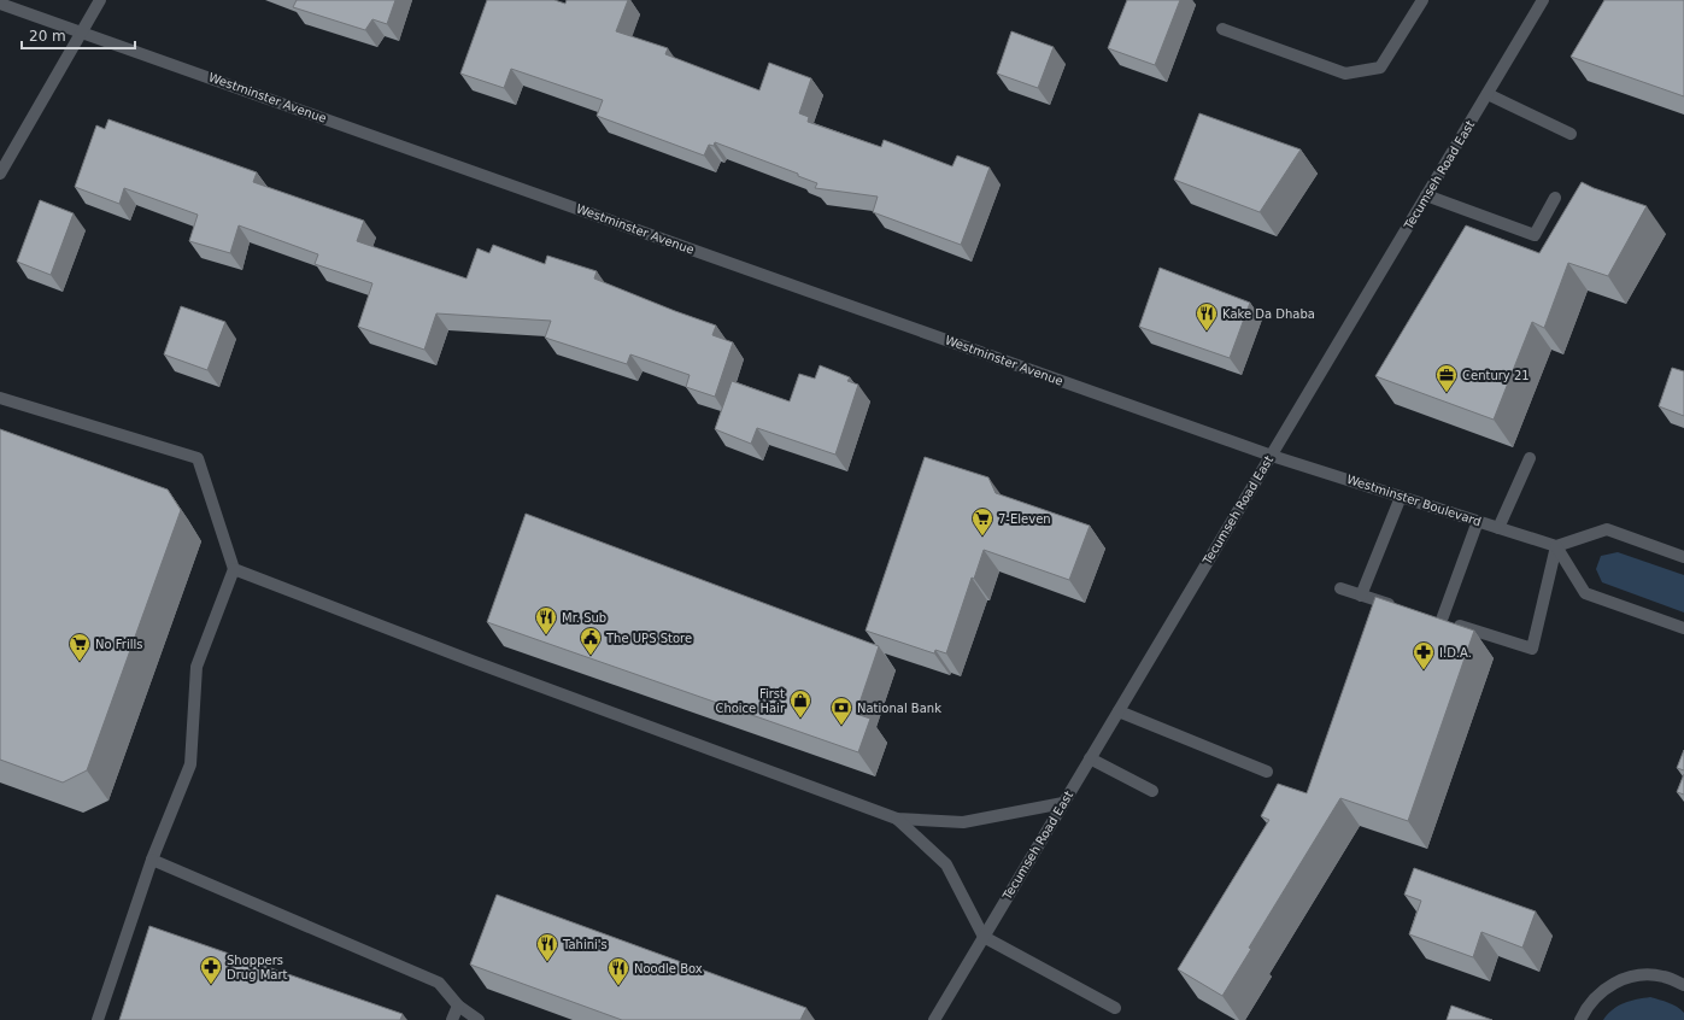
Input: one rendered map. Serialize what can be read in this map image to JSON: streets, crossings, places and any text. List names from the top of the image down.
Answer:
{
  "streets": {
    "street": ["Westminster Avenue", "Tecumseh Road East", "Westminster Boulevard"]
  },
  "crossings": [
    ["Westminster Avenue", "Tecumseh Road East"],
    ["Westminster Avenue", "Westminster Boulevard"],
    ["Tecumseh Road East", "Westminster Boulevard"]
  ],
  "places": {
    "restaurant": [
      "Kake Da Dhaba",
      "Mr. Sub",
      "Tahini's",
      "Noodle Box"
    ],
    "office": ["Century 21"],
    "supermarket": ["7-Eleven", "No Frills"],
    "public building": ["The UPS Store"],
    "pharmacy": ["I.D.A.", "Shoppers Drug Mart"],
    "shop": ["First Choice Hair"],
    "bank": ["National Bank"]
  },
  "scale_bar": "20 m"
}
